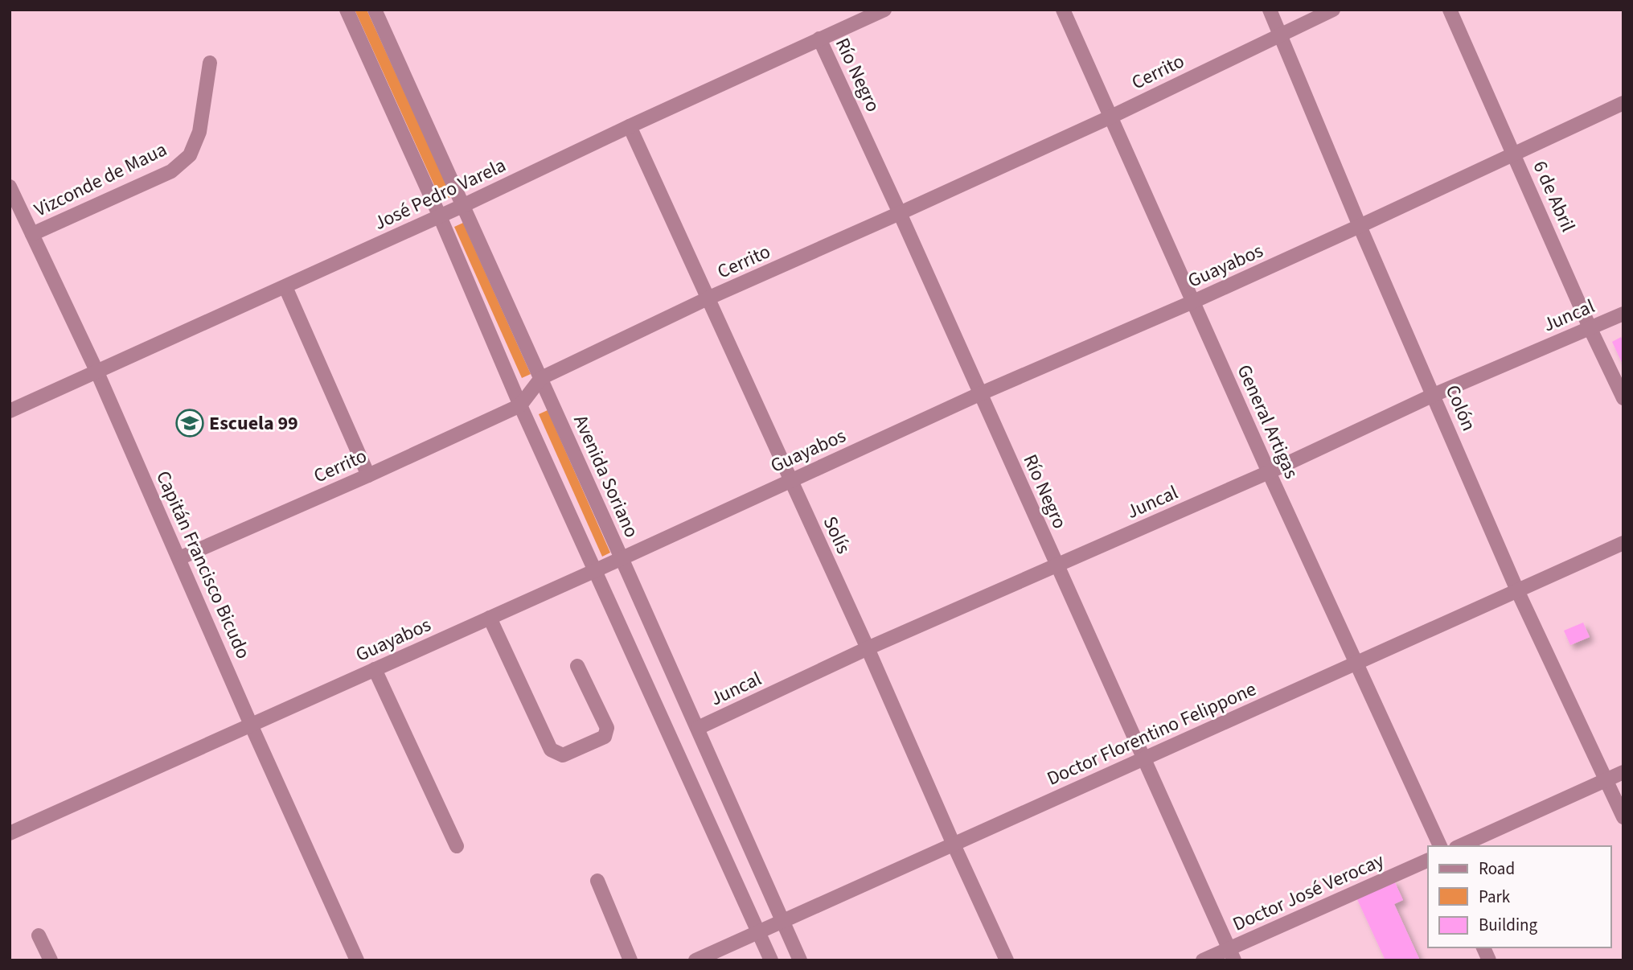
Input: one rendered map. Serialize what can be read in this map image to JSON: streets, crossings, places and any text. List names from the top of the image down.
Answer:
{
  "streets": {
    "street": [
      "Cerrito",
      "Río Negro",
      "Vizconde de Maua",
      "José Pedro Varela",
      "6 de Abril",
      "Guayabos",
      "Juncal",
      "Colón",
      "General Artigas",
      "Avenida Soriano",
      "Solís",
      "Capitán Francisco Bicudo",
      "Doctor Florentino Felippone",
      "Doctor José Verocay"
    ]
  },
  "crossings": [
    ["Cerrito", "Río Negro"],
    ["Cerrito", "Colón"],
    ["Cerrito", "General Artigas"],
    ["Cerrito", "Avenida Soriano"],
    ["Cerrito", "Solís"],
    ["Cerrito", "Capitán Francisco Bicudo"],
    ["Río Negro", "José Pedro Varela"],
    ["Río Negro", "Guayabos"],
    ["Río Negro", "Juncal"],
    ["Río Negro", "Doctor Florentino Felippone"],
    ["Río Negro", "Doctor José Verocay"],
    ["Vizconde de Maua", "Capitán Francisco Bicudo"],
    ["José Pedro Varela", "Avenida Soriano"],
    ["José Pedro Varela", "Solís"],
    ["José Pedro Varela", "Capitán Francisco Bicudo"],
    ["6 de Abril", "Guayabos"],
    ["6 de Abril", "Juncal"],
    ["Guayabos", "Colón"],
    ["Guayabos", "General Artigas"],
    ["Guayabos", "Avenida Soriano"],
    ["Guayabos", "Solís"],
    ["Guayabos", "Capitán Francisco Bicudo"],
    ["Juncal", "Colón"],
    ["Juncal", "General Artigas"],
    ["Juncal", "Avenida Soriano"],
    ["Juncal", "Solís"],
    ["Colón", "Doctor Florentino Felippone"],
    ["General Artigas", "Doctor Florentino Felippone"],
    ["Avenida Soriano", "Doctor Florentino Felippone"],
    ["Solís", "Doctor Florentino Felippone"]
  ],
  "places": {
    "school or university": ["Escuela 99"]
  },
  "legend": ["Road", "Park", "Building"]
}
